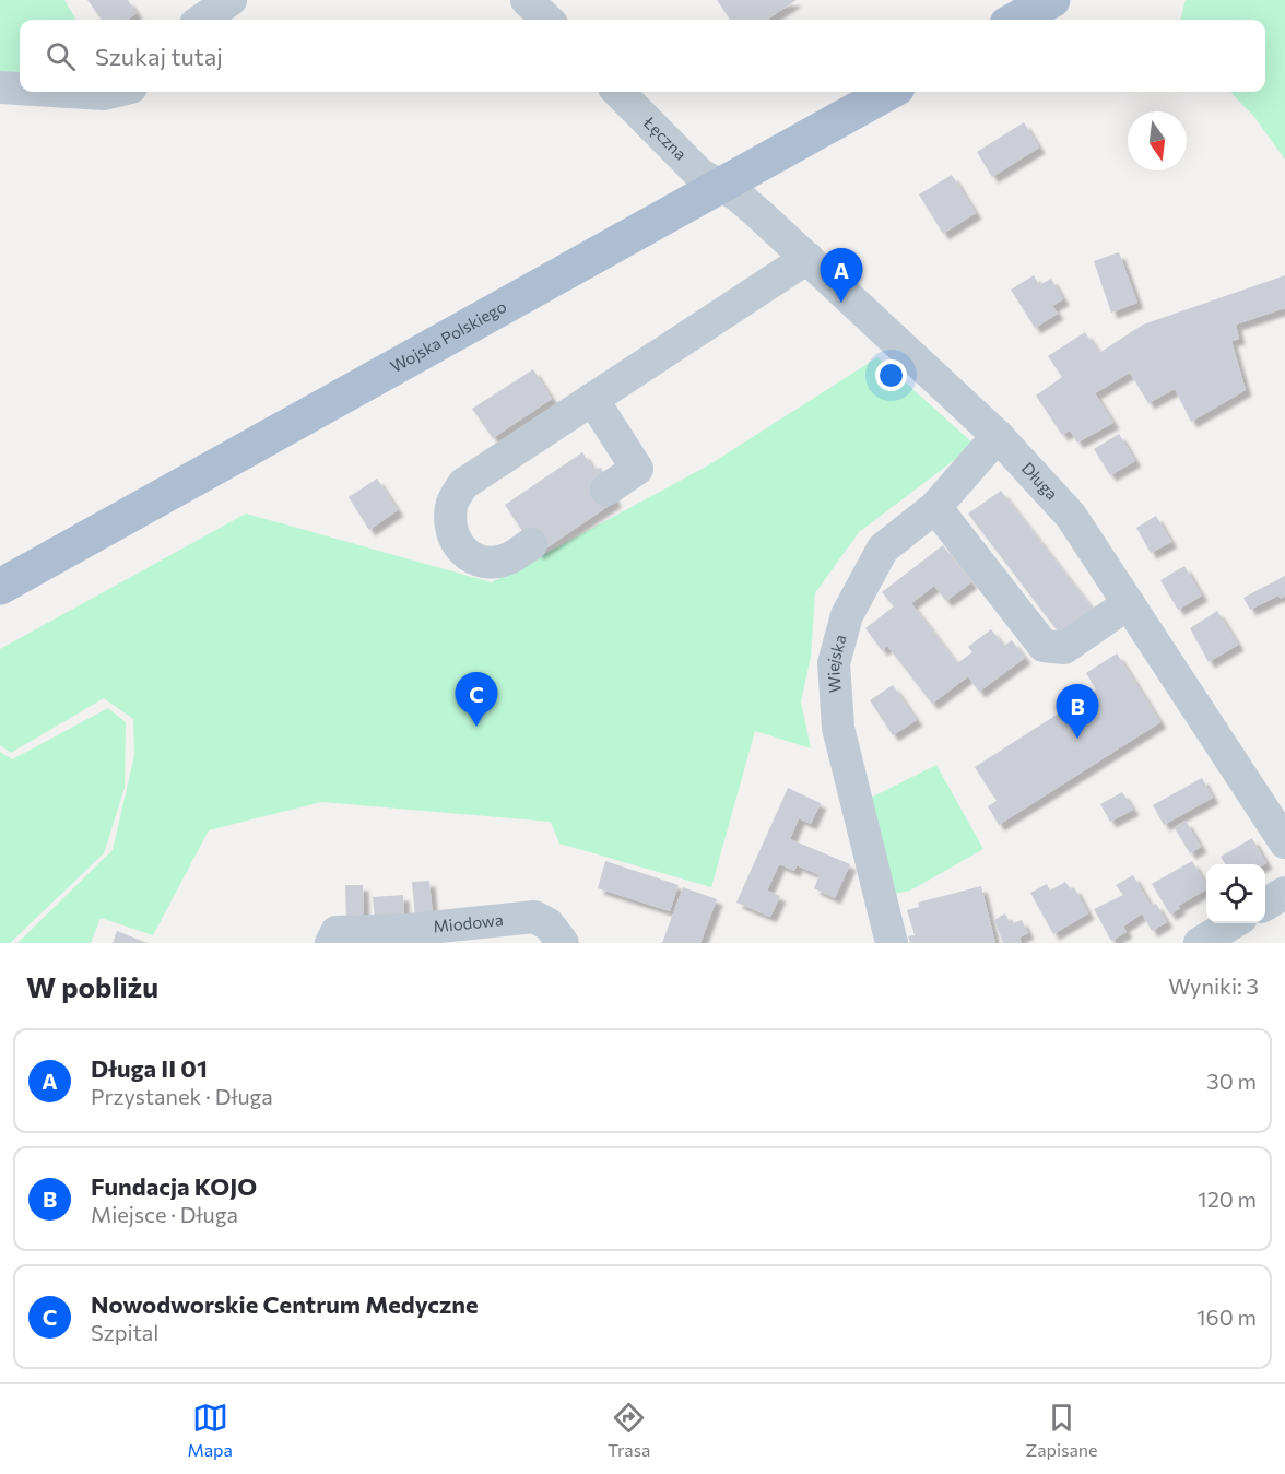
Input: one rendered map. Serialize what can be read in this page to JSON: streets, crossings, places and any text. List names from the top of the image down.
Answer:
{
  "streets": {
    "main road": ["Wojska Polskiego"],
    "street": [
      "Łęczna",
      "Długa",
      "Wiejska",
      "Miodowa"
    ]
  },
  "crossings": [
    ["Łęczna", "Wojska Polskiego"],
    ["Łęczna", "Długa"],
    ["Wojska Polskiego", "Długa"],
    ["Długa", "Wiejska"]
  ],
  "north": "bottom",
  "page": {
    "search": "Szukaj tutaj",
    "pins": ["A", "C", "B"],
    "heading": ["W pobliżu", "Wyniki: 3"],
    "list": [
      {
        "mark": "A",
        "name": "Długa II 01",
        "note": "Przystanek · Długa",
        "value": "30 m"
      },
      {
        "mark": "B",
        "name": "Fundacja KOJO",
        "note": "Miejsce · Długa",
        "value": "120 m"
      },
      {
        "mark": "C",
        "name": "Nowodworskie Centrum Medyczne",
        "note": "Szpital",
        "value": "160 m"
      }
    ],
    "nav": ["Mapa", "Trasa", "Zapisane"]
  }
}
